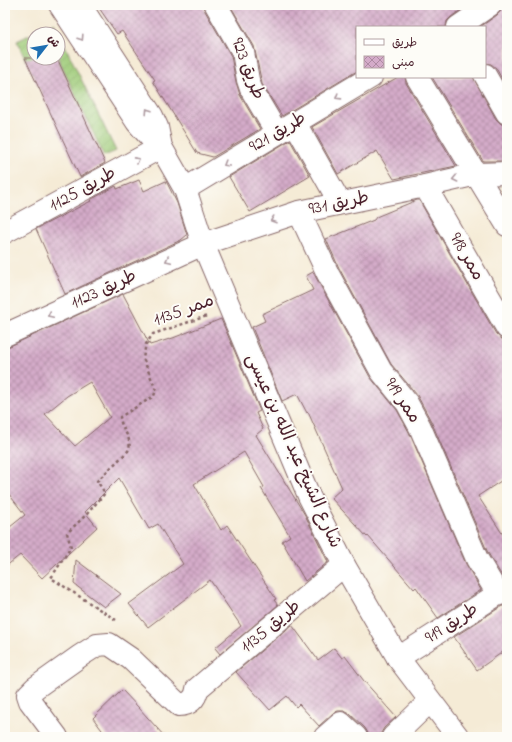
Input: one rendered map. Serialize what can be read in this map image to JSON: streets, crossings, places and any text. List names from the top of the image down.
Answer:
{
  "streets": {
    "street": [
      "طريق 923",
      "طريق 921",
      "طريق 1125",
      "طريق 931",
      "ممر 918",
      "طريق 1123",
      "ممر 919",
      "شارع الشيخ عبد الله بن عيسى",
      "طريق 919",
      "طريق 1135"
    ],
    "path": ["ممر 1135"]
  },
  "crossings": [
    ["طريق 923", "طريق 921"],
    ["طريق 921", "شارع الشيخ عبد الله بن عيسى"],
    ["طريق 1125", "شارع الشيخ عبد الله بن عيسى"],
    ["طريق 931", "ممر 918"],
    ["طريق 931", "طريق 1123"],
    ["طريق 931", "ممر 919"],
    ["طريق 931", "شارع الشيخ عبد الله بن عيسى"],
    ["طريق 1123", "شارع الشيخ عبد الله بن عيسى"],
    ["ممر 1135", "شارع الشيخ عبد الله بن عيسى"],
    ["ممر 919", "طريق 919"],
    ["شارع الشيخ عبد الله بن عيسى", "طريق 919"],
    ["شارع الشيخ عبد الله بن عيسى", "طريق 1135"]
  ],
  "one_way": [
    "طريق 921",
    "طريق 1125",
    "طريق 931",
    "طريق 1123"
  ],
  "legend": ["طريق", "مبنى"],
  "north": "top right"
}
